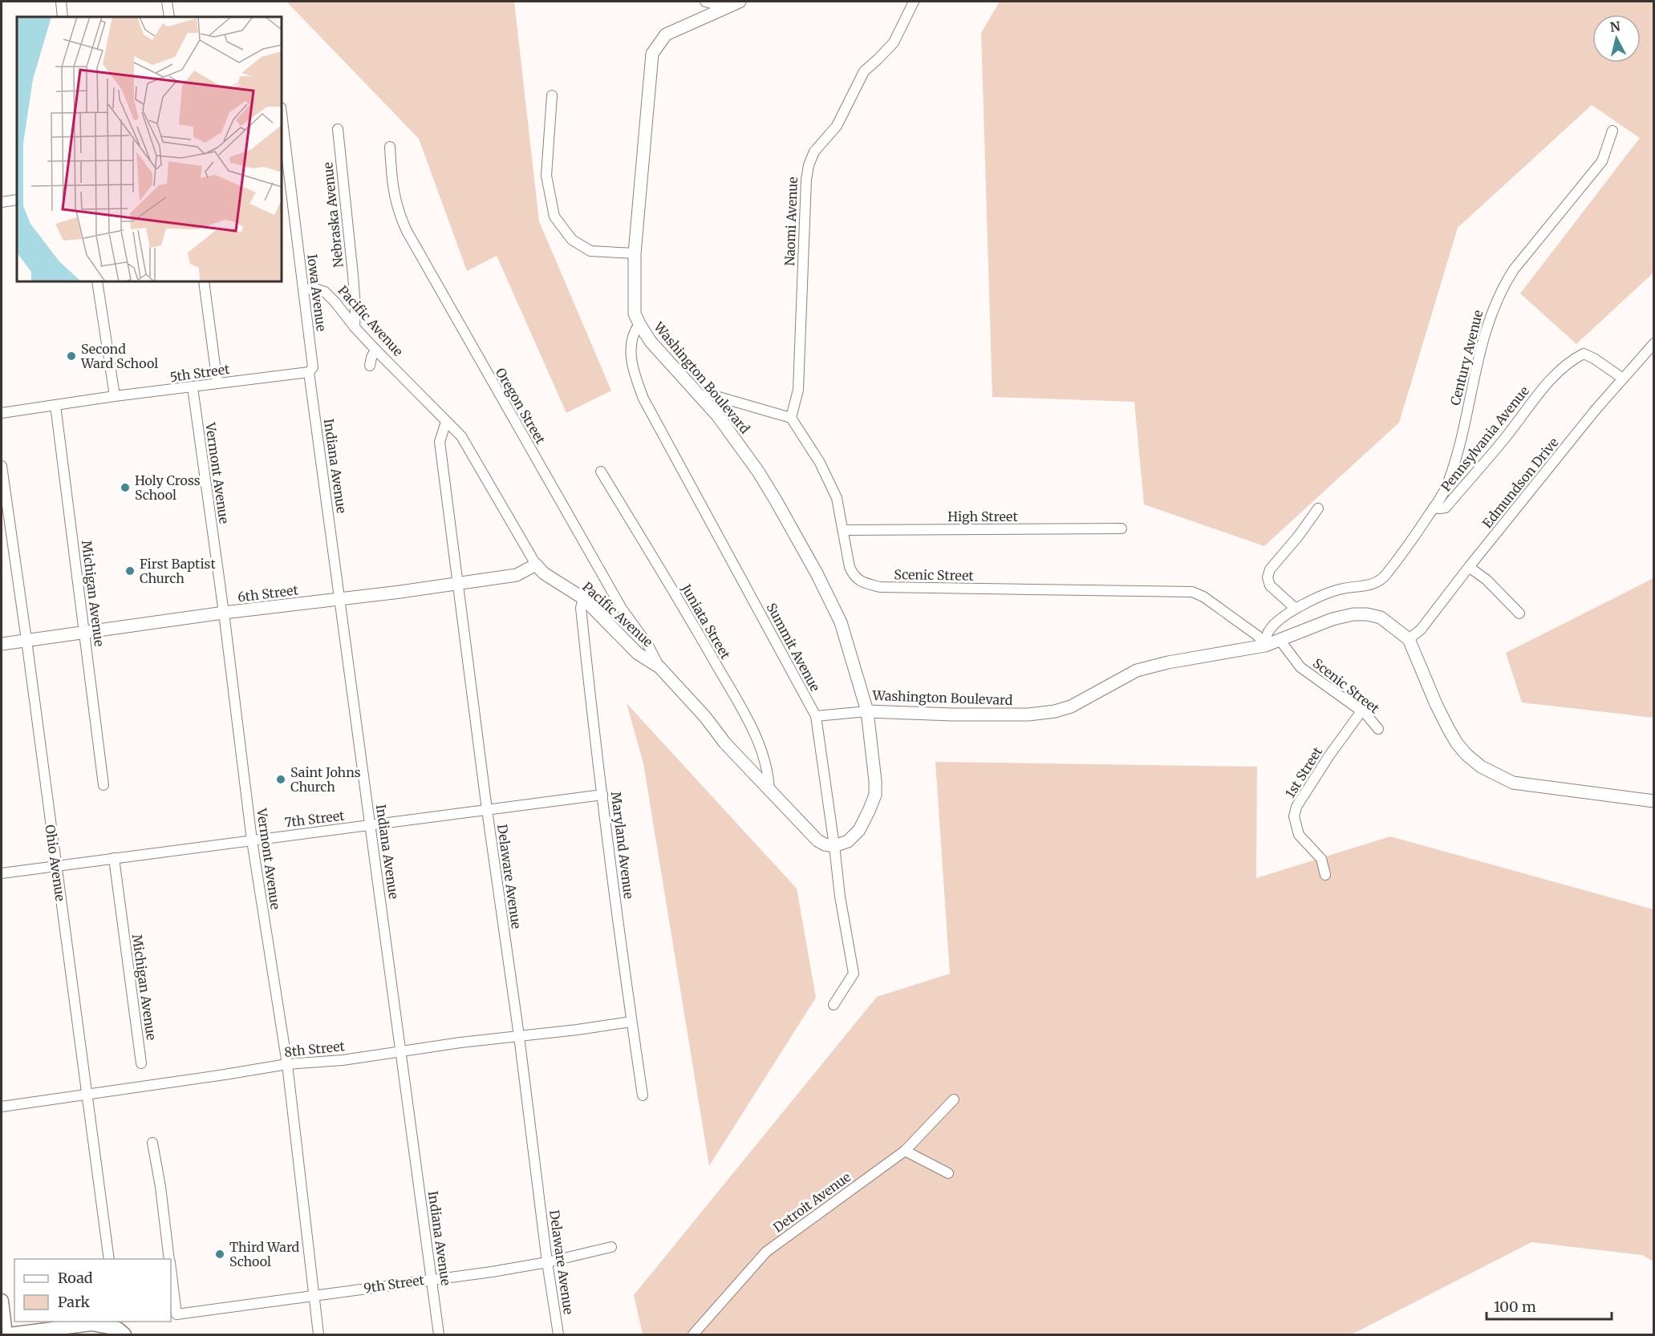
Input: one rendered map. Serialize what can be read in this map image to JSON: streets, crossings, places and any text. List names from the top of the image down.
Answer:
{
  "streets": {
    "street": [
      "Nebraska Avenue",
      "Naomi Avenue",
      "Iowa Avenue",
      "Pacific Avenue",
      "Century Avenue",
      "5th Street",
      "Washington Boulevard",
      "Oregon Street",
      "Pennsylvania Avenue",
      "Indiana Avenue",
      "Vermont Avenue",
      "Edmundson Drive",
      "High Street",
      "Scenic Street",
      "Michigan Avenue",
      "6th Street",
      "Juniata Street",
      "Summit Avenue",
      "1st Street",
      "7th Street",
      "Maryland Avenue",
      "Ohio Avenue",
      "Delaware Avenue",
      "8th Street",
      "Detroit Avenue",
      "9th Street"
    ]
  },
  "crossings": [
    ["Nebraska Avenue", "Pacific Avenue"],
    ["Naomi Avenue", "Scenic Street"],
    ["Iowa Avenue", "Pacific Avenue"],
    ["Iowa Avenue", "5th Street"],
    ["Iowa Avenue", "Indiana Avenue"],
    ["Pacific Avenue", "Oregon Street"],
    ["Pacific Avenue", "6th Street"],
    ["Pacific Avenue", "Juniata Street"],
    ["Pacific Avenue", "Summit Avenue"],
    ["Pacific Avenue", "Maryland Avenue"],
    ["Pacific Avenue", "Delaware Avenue"],
    ["Century Avenue", "Pennsylvania Avenue"],
    ["5th Street", "Indiana Avenue"],
    ["5th Street", "Vermont Avenue"],
    ["5th Street", "Michigan Avenue"],
    ["Washington Boulevard", "Edmundson Drive"],
    ["Washington Boulevard", "Scenic Street"],
    ["Washington Boulevard", "Summit Avenue"],
    ["Pennsylvania Avenue", "Edmundson Drive"],
    ["Indiana Avenue", "6th Street"],
    ["Indiana Avenue", "7th Street"],
    ["Indiana Avenue", "8th Street"],
    ["Indiana Avenue", "9th Street"],
    ["Vermont Avenue", "6th Street"],
    ["Vermont Avenue", "7th Street"],
    ["Vermont Avenue", "8th Street"],
    ["Vermont Avenue", "9th Street"],
    ["High Street", "Scenic Street"],
    ["Scenic Street", "1st Street"],
    ["Michigan Avenue", "6th Street"],
    ["Michigan Avenue", "7th Street"],
    ["6th Street", "Ohio Avenue"],
    ["6th Street", "Delaware Avenue"],
    ["7th Street", "Maryland Avenue"],
    ["7th Street", "Ohio Avenue"],
    ["7th Street", "Delaware Avenue"],
    ["Maryland Avenue", "8th Street"],
    ["Ohio Avenue", "8th Street"],
    ["Delaware Avenue", "8th Street"],
    ["Delaware Avenue", "9th Street"]
  ],
  "places": [
    "Second Ward School",
    "Holy Cross School",
    "First Baptist Church",
    "Saint Johns Church",
    "Third Ward School"
  ],
  "legend": ["Road", "Park"],
  "scale_bar": "100 m",
  "north": "top"
}
